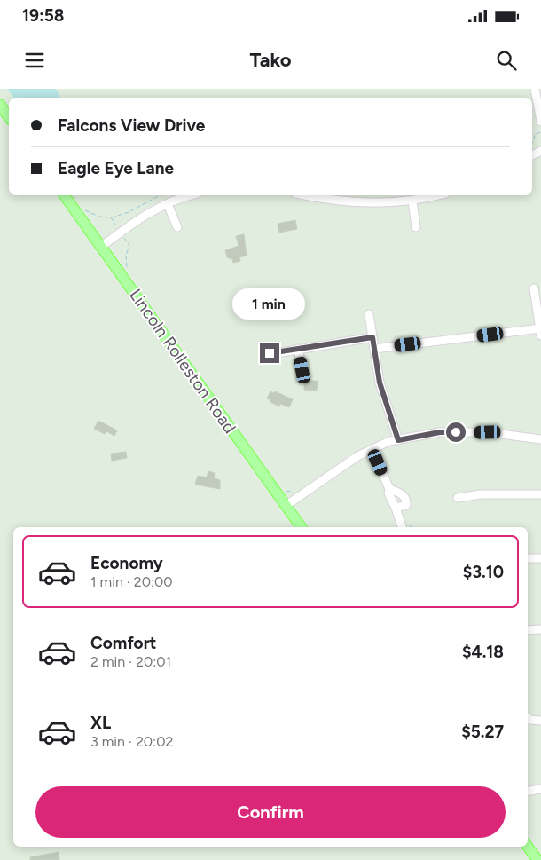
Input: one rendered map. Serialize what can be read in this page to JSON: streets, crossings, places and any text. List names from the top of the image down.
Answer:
{
  "streets": {
    "main road": ["Lincoln Rolleston Road"]
  },
  "page": {
    "status": "19:58",
    "header": "Tako",
    "banner": ["Falcons View Drive", "Eagle Eye Lane"],
    "bubble": "1 min",
    "list": [
      {
        "name": "Economy",
        "note": "1 min · 20:00",
        "value": "$3.10"
      },
      {
        "name": "Comfort",
        "note": "2 min · 20:01",
        "value": "$4.18"
      },
      {
        "name": "XL",
        "note": "3 min · 20:02",
        "value": "$5.27"
      }
    ],
    "buttons": "Confirm"
  }
}
